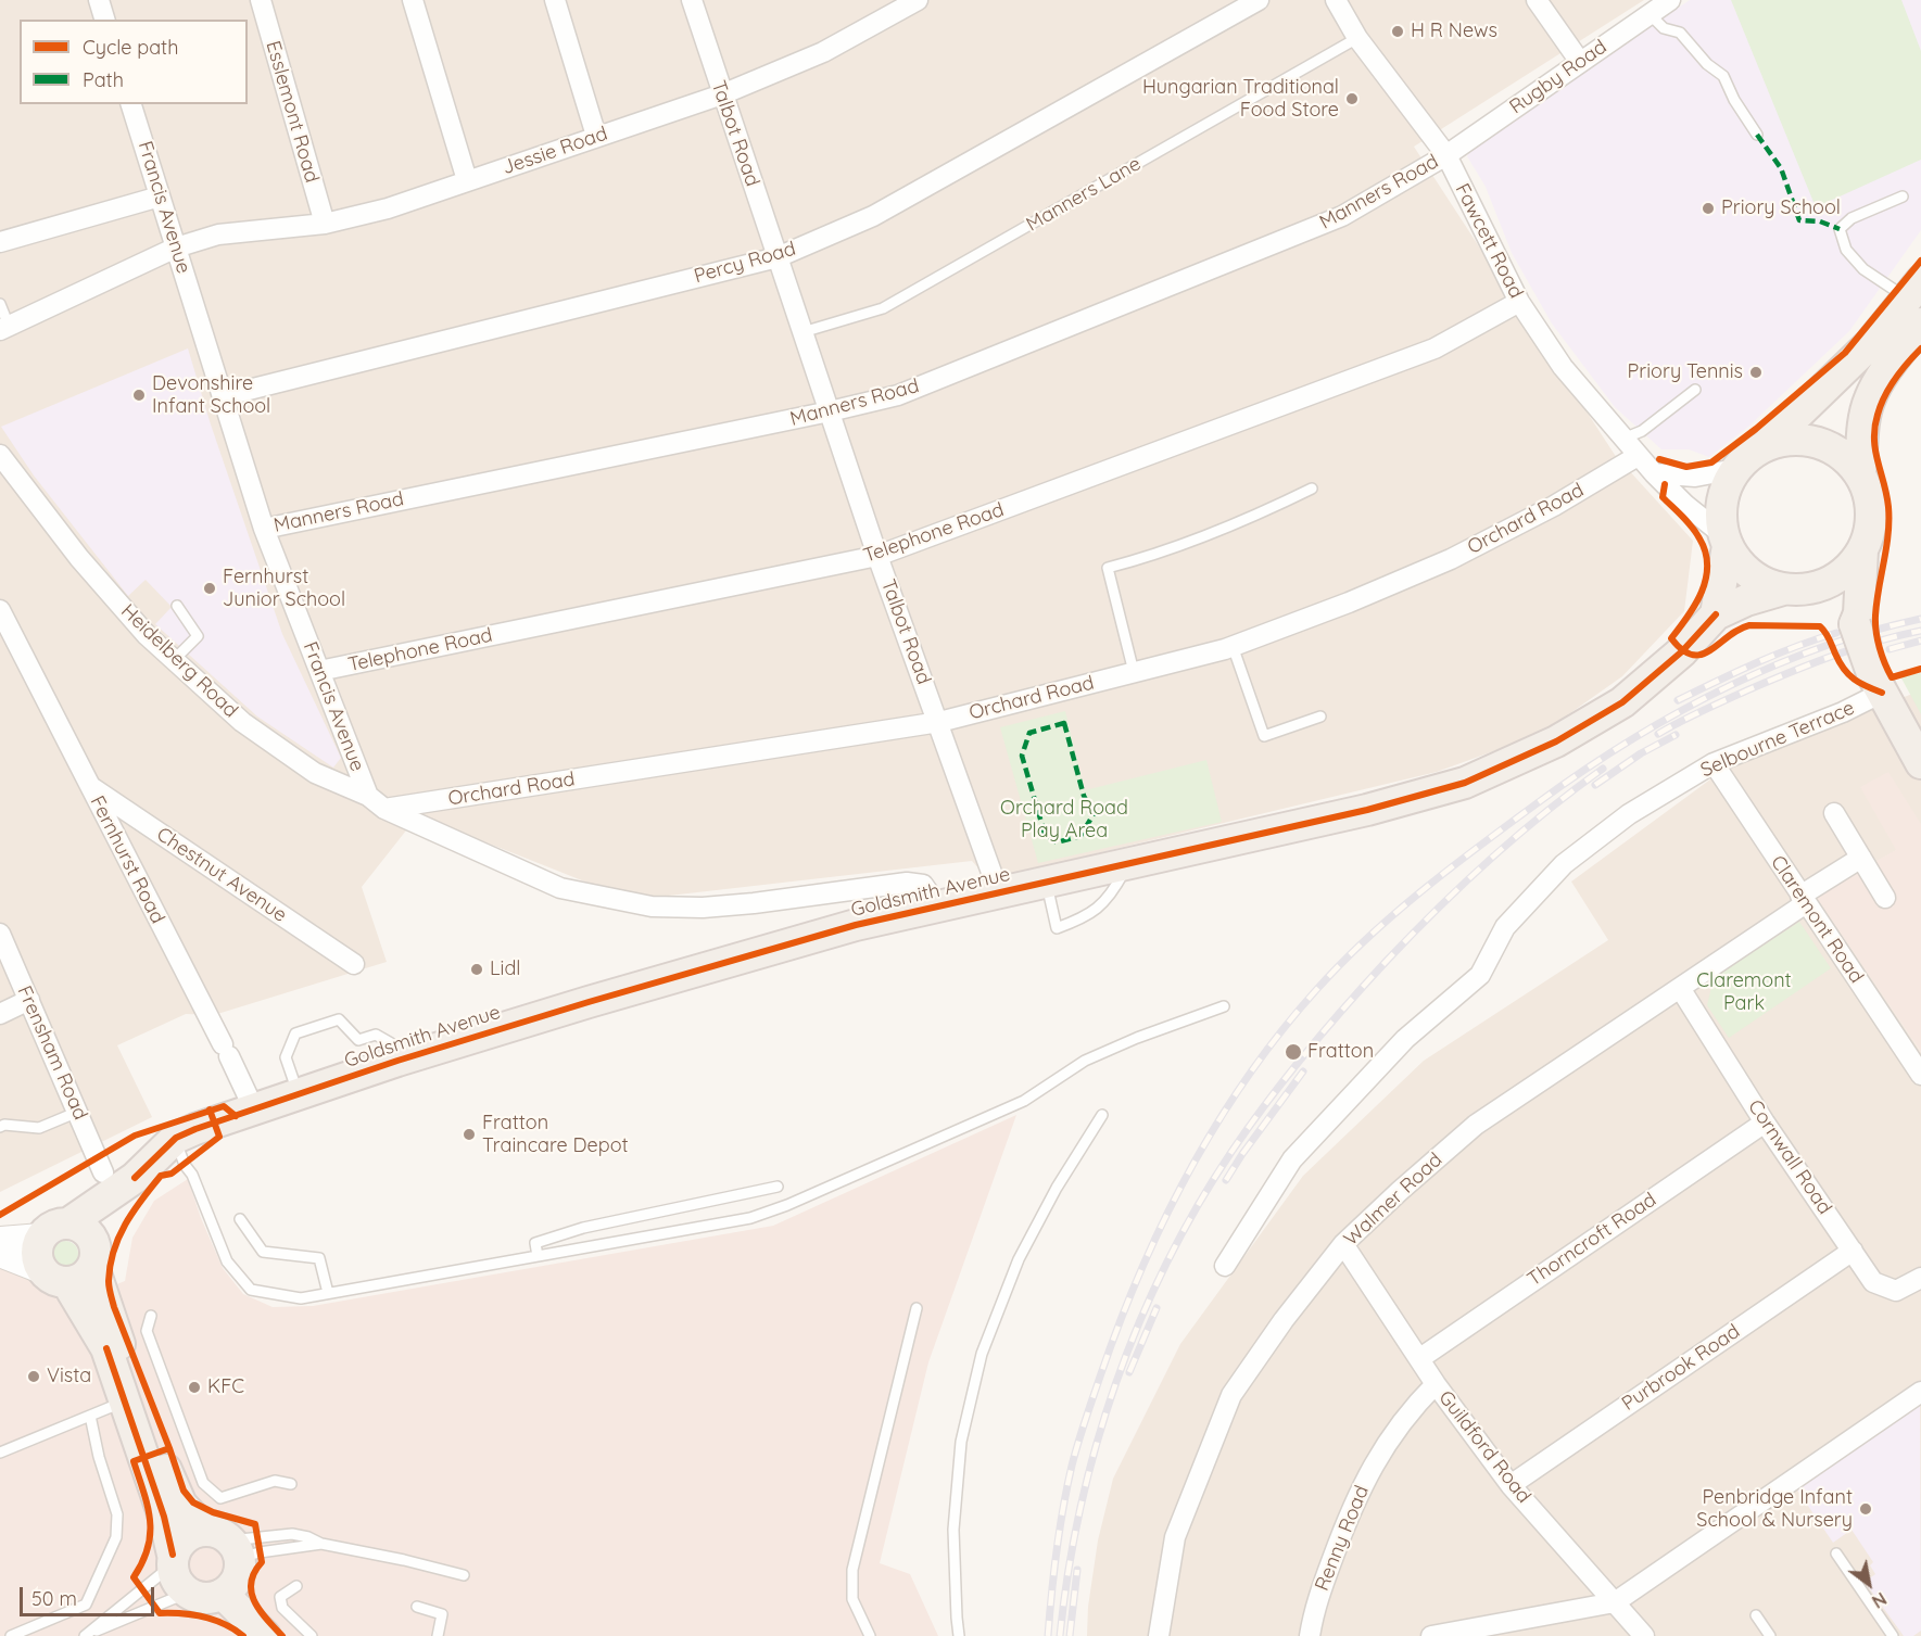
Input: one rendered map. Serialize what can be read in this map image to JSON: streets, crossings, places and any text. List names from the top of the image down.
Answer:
{
  "streets": {
    "main road": ["Goldsmith Avenue"],
    "street": [
      "Rugby Road",
      "Esslemont Road",
      "Talbot Road",
      "Jessie Road",
      "Manners Road",
      "Francis Avenue",
      "Fawcett Road",
      "Percy Road",
      "Orchard Road",
      "Telephone Road",
      "Heidelberg Road",
      "Selbourne Terrace",
      "Fernhurst Road",
      "Chestnut Avenue",
      "Claremont Road",
      "Frensham Road",
      "Cornwall Road",
      "Walmer Road",
      "Thorncroft Road",
      "Purbrook Road",
      "Guildford Road",
      "Renny Road"
    ],
    "lane": ["Manners Lane"]
  },
  "crossings": [
    ["Rugby Road", "Manners Road"],
    ["Rugby Road", "Fawcett Road"],
    ["Esslemont Road", "Jessie Road"],
    ["Talbot Road", "Jessie Road"],
    ["Talbot Road", "Manners Road"],
    ["Talbot Road", "Manners Lane"],
    ["Talbot Road", "Percy Road"],
    ["Talbot Road", "Orchard Road"],
    ["Talbot Road", "Telephone Road"],
    ["Talbot Road", "Goldsmith Avenue"],
    ["Jessie Road", "Francis Avenue"],
    ["Manners Road", "Francis Avenue"],
    ["Manners Road", "Fawcett Road"],
    ["Manners Lane", "Fawcett Road"],
    ["Francis Avenue", "Percy Road"],
    ["Francis Avenue", "Orchard Road"],
    ["Francis Avenue", "Telephone Road"],
    ["Francis Avenue", "Heidelberg Road"],
    ["Francis Avenue", "Goldsmith Avenue"],
    ["Fawcett Road", "Orchard Road"],
    ["Fawcett Road", "Telephone Road"],
    ["Fawcett Road", "Goldsmith Avenue"],
    ["Selbourne Terrace", "Claremont Road"],
    ["Fernhurst Road", "Chestnut Avenue"],
    ["Fernhurst Road", "Goldsmith Avenue"],
    ["Claremont Road", "Walmer Road"],
    ["Cornwall Road", "Walmer Road"],
    ["Cornwall Road", "Thorncroft Road"],
    ["Cornwall Road", "Purbrook Road"],
    ["Walmer Road", "Guildford Road"],
    ["Thorncroft Road", "Guildford Road"],
    ["Purbrook Road", "Guildford Road"],
    ["Guildford Road", "Renny Road"]
  ],
  "parks": ["Orchard Road Play Area", "Claremont Park"],
  "places": [
    "H R News",
    "Hungarian Traditional Food Store",
    "Priory School",
    "Priory Tennis",
    "Devonshire Infant School",
    "Fernhurst Junior School",
    "Lidl",
    "Fratton",
    "Fratton Traincare Depot",
    "Vista",
    "KFC",
    "Penbridge Infant School & Nursery"
  ],
  "legend": ["Cycle path", "Path"],
  "scale_bar": "50 m",
  "north": "bottom right"
}
